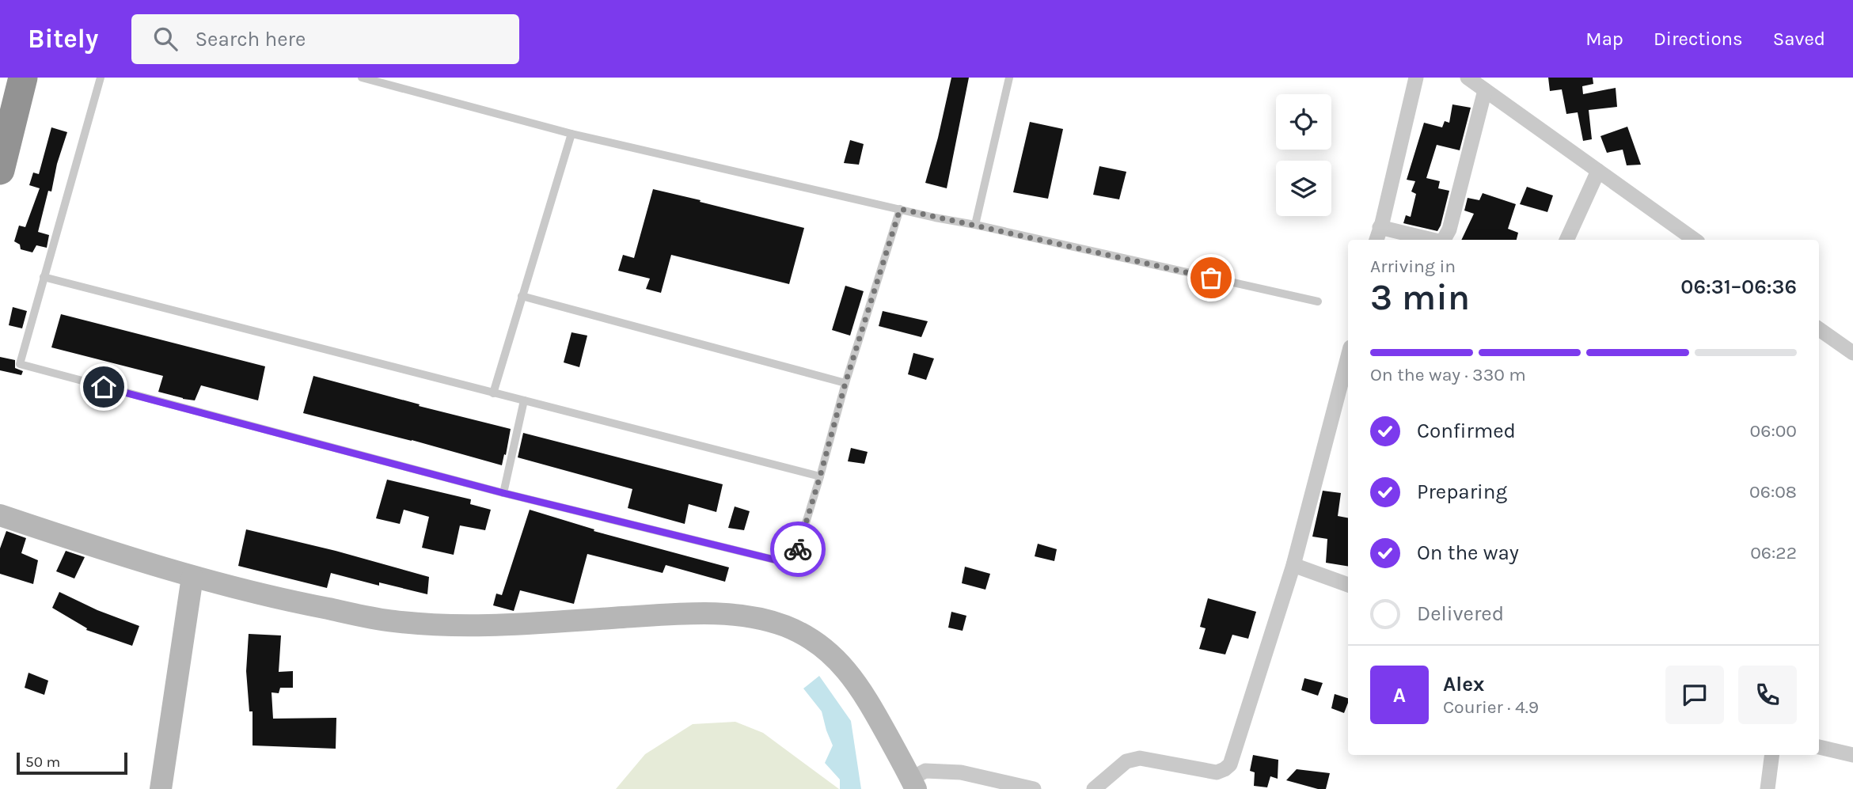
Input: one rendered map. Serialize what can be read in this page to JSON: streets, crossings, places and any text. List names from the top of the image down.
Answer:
{
  "scale_bar": "50 m",
  "page": {
    "header": "Bitely",
    "search": "Search here",
    "nav": ["Map", "Directions", "Saved"],
    "heading": ["3 min", "Arriving in", "06:31–06:36"],
    "panel": ["Alex", "Courier · 4.9"],
    "bar": "On the way · 330 m",
    "list": [
      ["Confirmed", "06:00"],
      ["Preparing", "06:08"],
      ["On the way", "06:22"],
      "Delivered"
    ],
    "round": "A",
    "scale": "50 m"
  }
}
